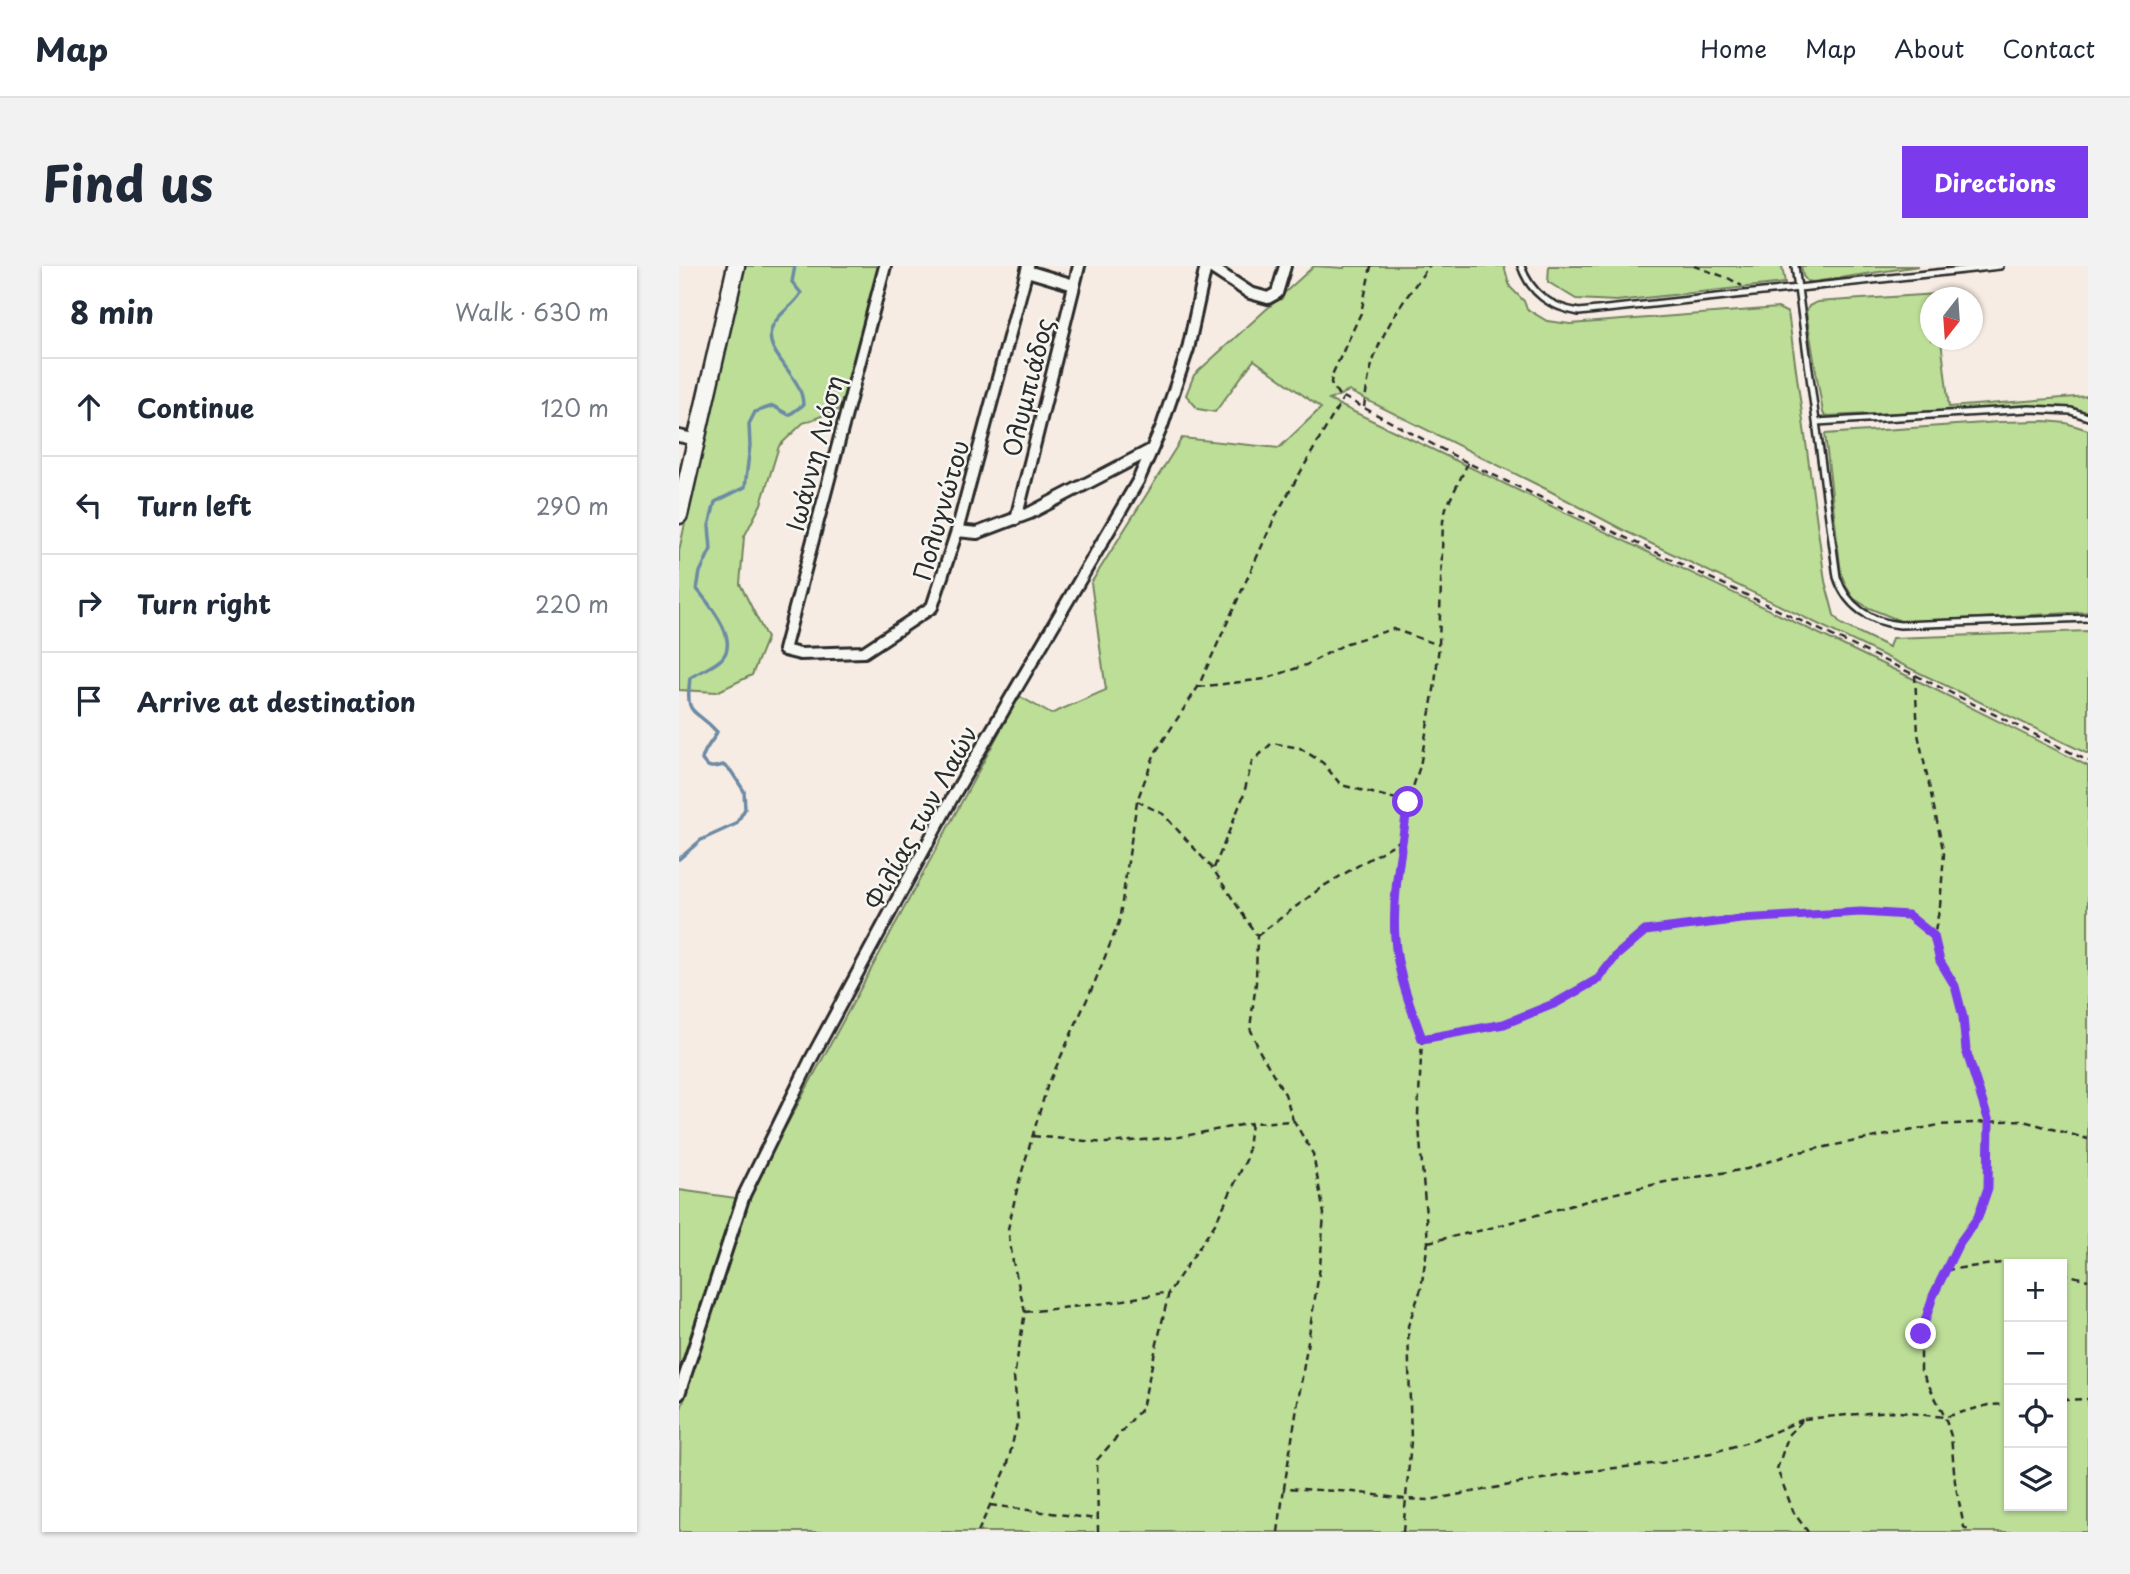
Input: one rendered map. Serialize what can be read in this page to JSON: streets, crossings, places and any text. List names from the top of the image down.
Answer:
{
  "streets": {
    "street": [
      "Ολυμπιάδος",
      "Ιωάννη Λιόση",
      "Πολυγνώτου",
      "Φιλίας των Λαών"
    ]
  },
  "crossings": [
    ["Ιωάννη Λιόση", "Πολυγνώτου"]
  ],
  "north": "bottom",
  "page": {
    "header": "Map",
    "nav": [
      "Home",
      "Map",
      "About",
      "Contact"
    ],
    "title": "Find us",
    "buttons": "Directions",
    "heading": ["8 min", "Walk · 630 m"],
    "list": [
      ["Continue", "120 m"],
      ["Turn left", "290 m"],
      ["Turn right", "220 m"],
      "Arrive at destination"
    ],
    "map_buttons": ["+", "−"]
  }
}
